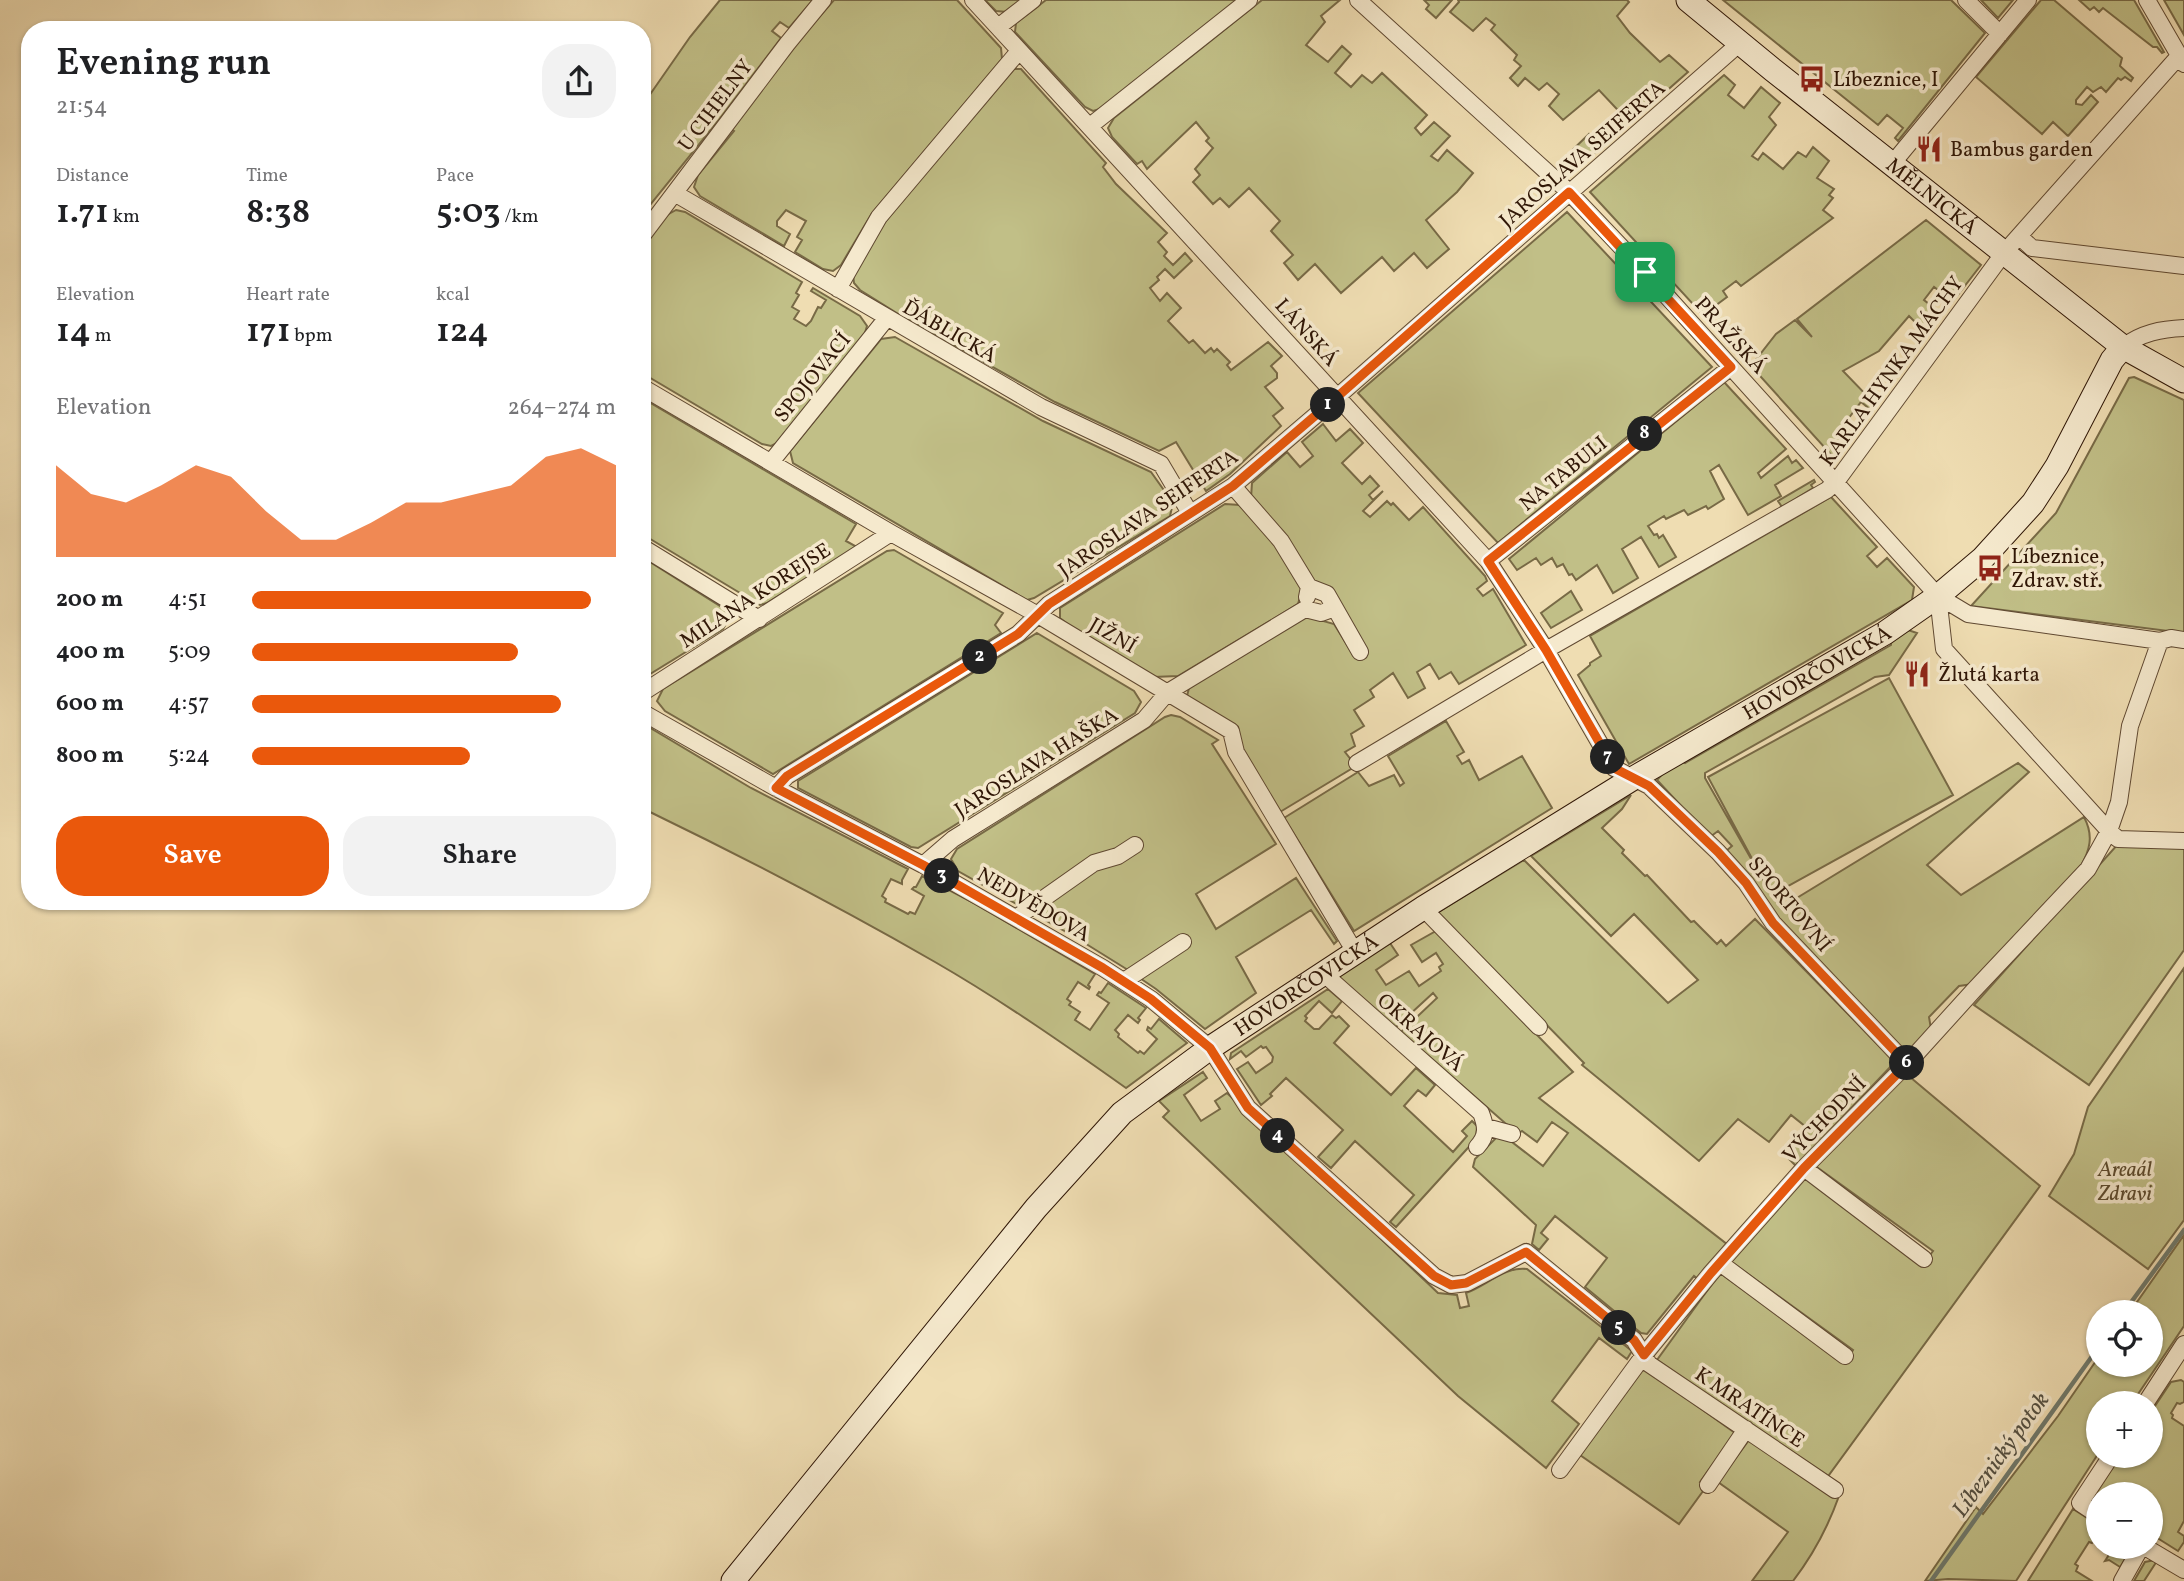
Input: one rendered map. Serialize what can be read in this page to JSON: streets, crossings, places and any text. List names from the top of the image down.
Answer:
{
  "streets": {
    "street": [
      "U CIHELNY",
      "JAROSLAVA SEIFERTA",
      "MĚLNICKÁ",
      "ĎÁBLICKÁ",
      "LÁNSKÁ",
      "PRAŽSKÁ",
      "KARLA HYNKA MÁCHY",
      "SPOJOVACÍ",
      "NA TABULI",
      "MILANA KOREJSE",
      "JIŽNÍ",
      "HOVORČOVICKÁ",
      "JAROSLAVA HAŠKA",
      "NEDVĚDOVA",
      "SPORTOVNÍ",
      "OKRAJOVÁ",
      "VÝCHODNÍ",
      "K MRATÍNCE"
    ]
  },
  "crossings": [
    ["U CIHELNY", "ĎÁBLICKÁ"],
    ["JAROSLAVA SEIFERTA", "MĚLNICKÁ"],
    ["JAROSLAVA SEIFERTA", "ĎÁBLICKÁ"],
    ["JAROSLAVA SEIFERTA", "LÁNSKÁ"],
    ["JAROSLAVA SEIFERTA", "PRAŽSKÁ"],
    ["JAROSLAVA SEIFERTA", "JIŽNÍ"],
    ["JAROSLAVA SEIFERTA", "NEDVĚDOVA"],
    ["MĚLNICKÁ", "KARLA HYNKA MÁCHY"],
    ["MĚLNICKÁ", "HOVORČOVICKÁ"],
    ["ĎÁBLICKÁ", "SPOJOVACÍ"],
    ["LÁNSKÁ", "KARLA HYNKA MÁCHY"],
    ["LÁNSKÁ", "NA TABULI"],
    ["LÁNSKÁ", "HOVORČOVICKÁ"],
    ["LÁNSKÁ", "SPORTOVNÍ"],
    ["PRAŽSKÁ", "KARLA HYNKA MÁCHY"],
    ["PRAŽSKÁ", "NA TABULI"],
    ["PRAŽSKÁ", "HOVORČOVICKÁ"],
    ["PRAŽSKÁ", "VÝCHODNÍ"],
    ["SPOJOVACÍ", "JIŽNÍ"],
    ["MILANA KOREJSE", "JIŽNÍ"],
    ["JIŽNÍ", "HOVORČOVICKÁ"],
    ["JIŽNÍ", "JAROSLAVA HAŠKA"],
    ["HOVORČOVICKÁ", "NEDVĚDOVA"],
    ["HOVORČOVICKÁ", "SPORTOVNÍ"],
    ["HOVORČOVICKÁ", "OKRAJOVÁ"],
    ["HOVORČOVICKÁ", "K MRATÍNCE"],
    ["JAROSLAVA HAŠKA", "NEDVĚDOVA"],
    ["NEDVĚDOVA", "K MRATÍNCE"],
    ["SPORTOVNÍ", "VÝCHODNÍ"],
    ["VÝCHODNÍ", "K MRATÍNCE"]
  ],
  "water": ["Líbeznický potok"],
  "parks": ["Areaál Zdravi"],
  "places": {
    "bus stop": ["Líbeznice, I", "Líbeznice, Zdrav. stř."],
    "restaurant": ["Bambus garden", "Žlutá karta"]
  },
  "page": {
    "heading": ["Evening run", "21:54"],
    "stats": [
      ["Distance", "1.71 km"],
      ["Time", "8:38"],
      ["Pace", "5:03 /km"],
      ["Elevation", "14 m"],
      ["Heart rate", "171 bpm"],
      ["kcal", "124"]
    ],
    "chart": ["Elevation", "264–274 m"],
    "pins": [
      "1",
      "8",
      "2",
      "7",
      "3",
      "6",
      "4",
      "5"
    ],
    "list": [
      {
        "name": "200 m",
        "note": "4:51"
      },
      {
        "name": "400 m",
        "note": "5:09"
      },
      {
        "name": "600 m",
        "note": "4:57"
      },
      {
        "name": "800 m",
        "note": "5:24"
      }
    ],
    "buttons": ["Save", "Share"],
    "map_buttons": ["+", "−"]
  }
}
